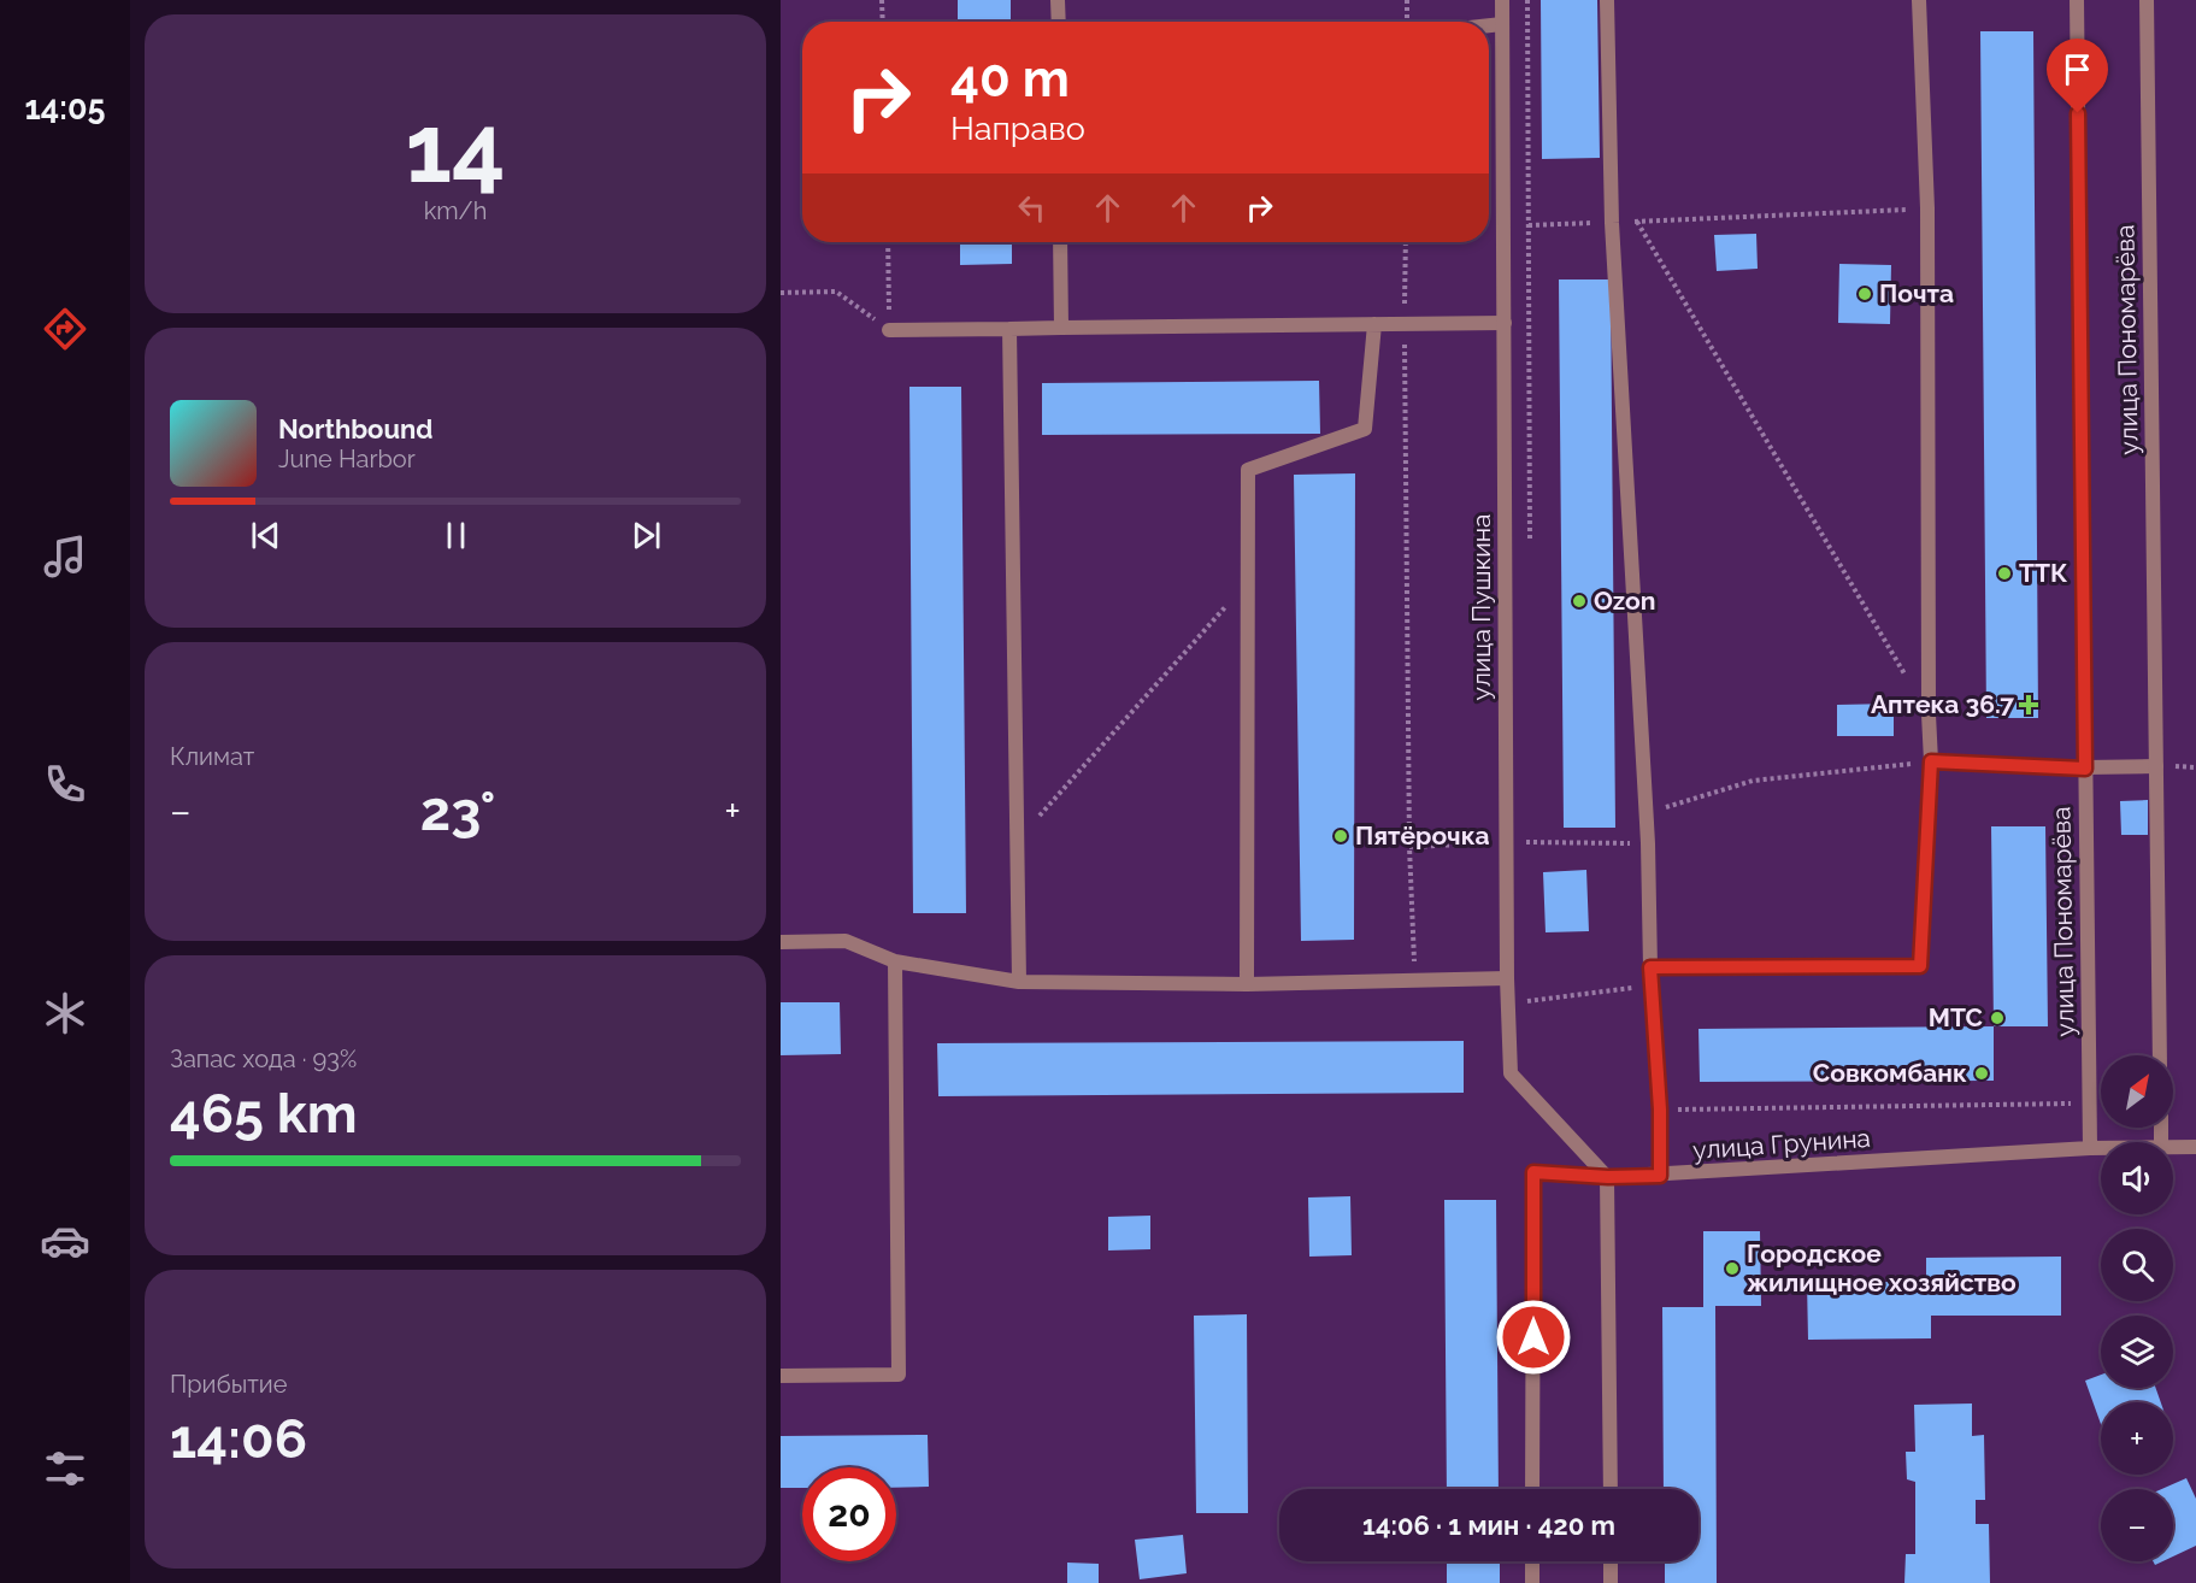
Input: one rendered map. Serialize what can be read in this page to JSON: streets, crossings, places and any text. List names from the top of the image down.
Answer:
{
  "streets": {
    "street": ["улица Пономарёва", "улица Пушкина", "улица Грунина"]
  },
  "crossings": [
    ["улица Пономарёва", "улица Грунина"],
    ["улица Пушкина", "улица Грунина"]
  ],
  "places": {
    "other": [
      "Почта",
      "ТТК",
      "Ozon",
      "Пятёрочка",
      "МТС",
      "Совкомбанк",
      "Городское жилищное хозяйство"
    ],
    "health": ["Аптека 36.7"]
  },
  "north": "top right",
  "page": {
    "tabs": "14:05",
    "tile": [
      ["14", "km/h"],
      "Климат",
      ["Запас хода · 93%", "465 km"],
      ["Прибытие", "14:06"]
    ],
    "turn": ["40 m", "Направо"],
    "song": ["Northbound", "June Harbor"],
    "heat": ["−", "23°", "+"],
    "map_buttons": ["+", "−"],
    "limit": "20",
    "trip": "14:06 · 1 мин · 420 m"
  }
}
